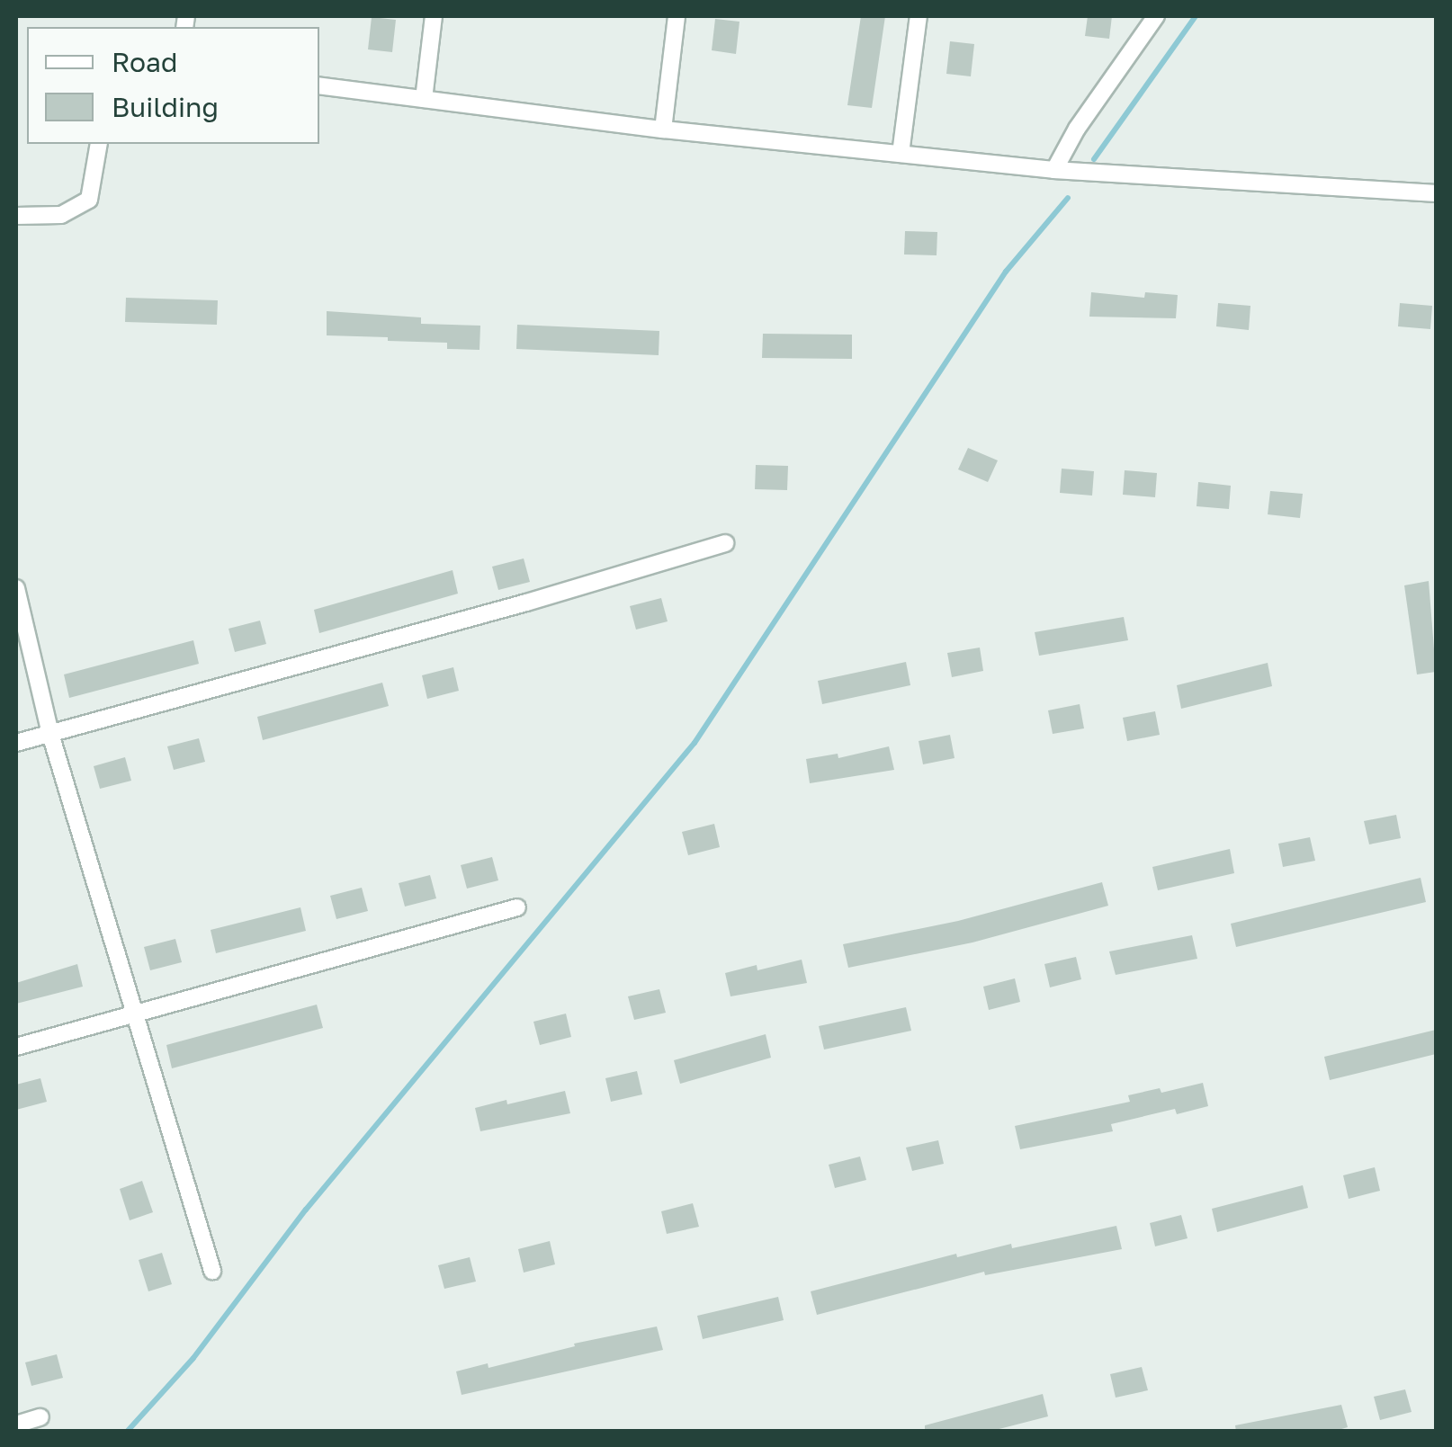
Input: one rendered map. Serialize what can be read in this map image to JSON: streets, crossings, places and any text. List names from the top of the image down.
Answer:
{
  "legend": ["Road", "Building"]
}
